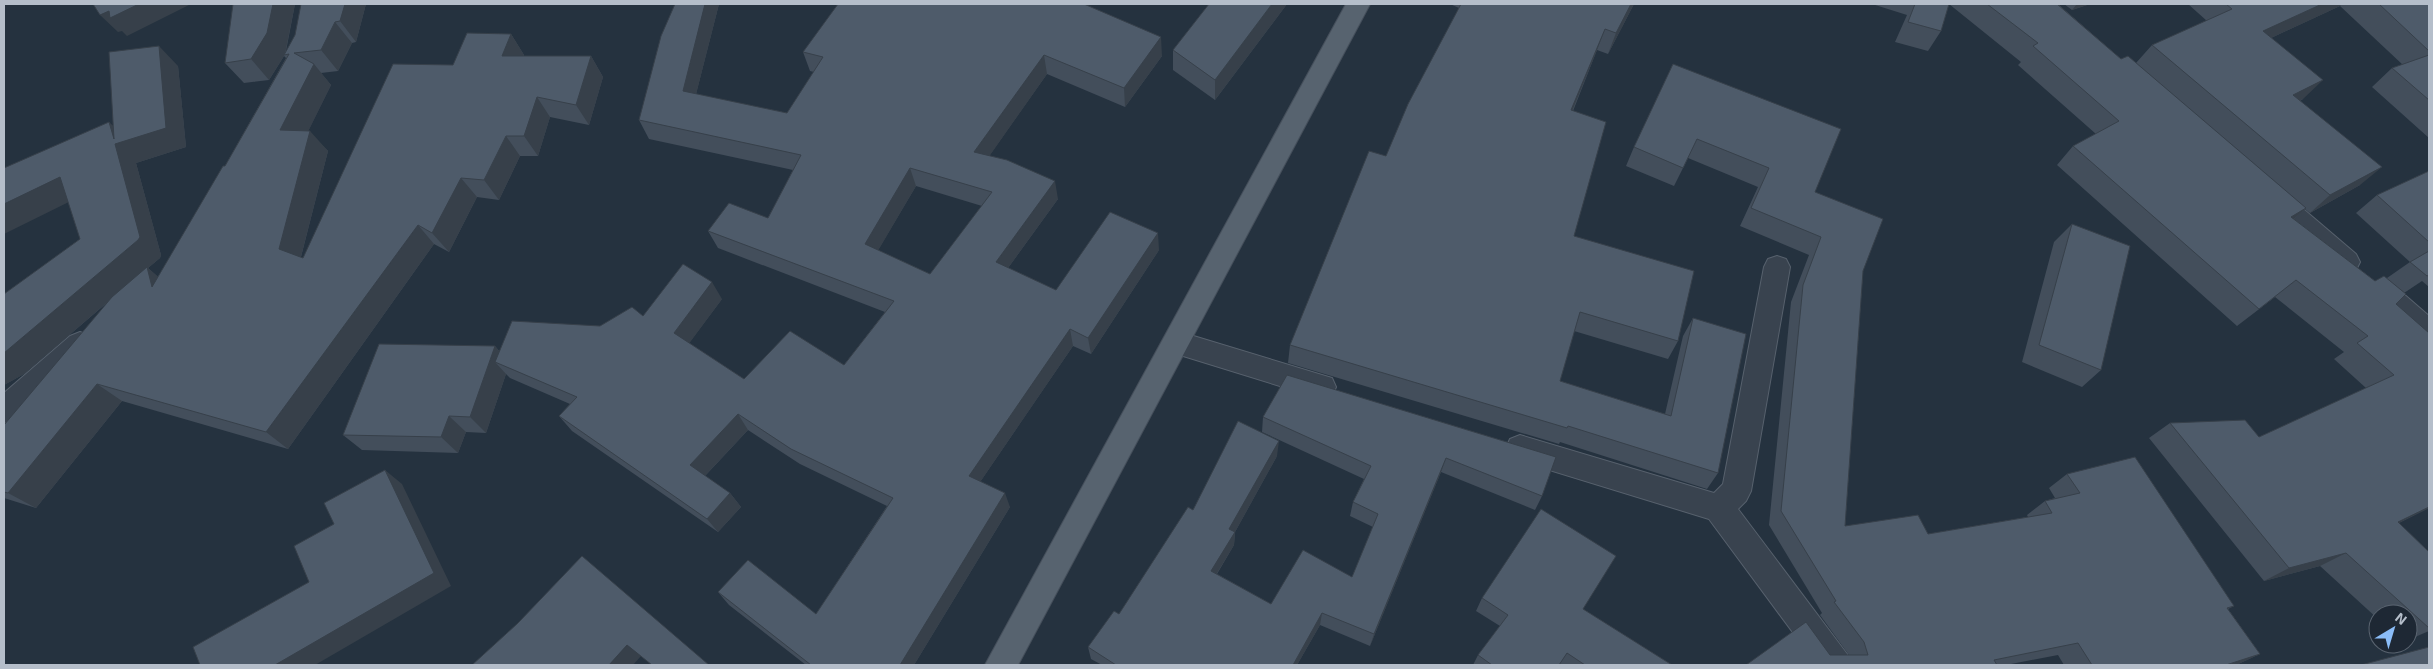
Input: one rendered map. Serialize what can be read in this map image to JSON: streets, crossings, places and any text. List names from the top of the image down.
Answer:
{
  "north": "top right"
}
